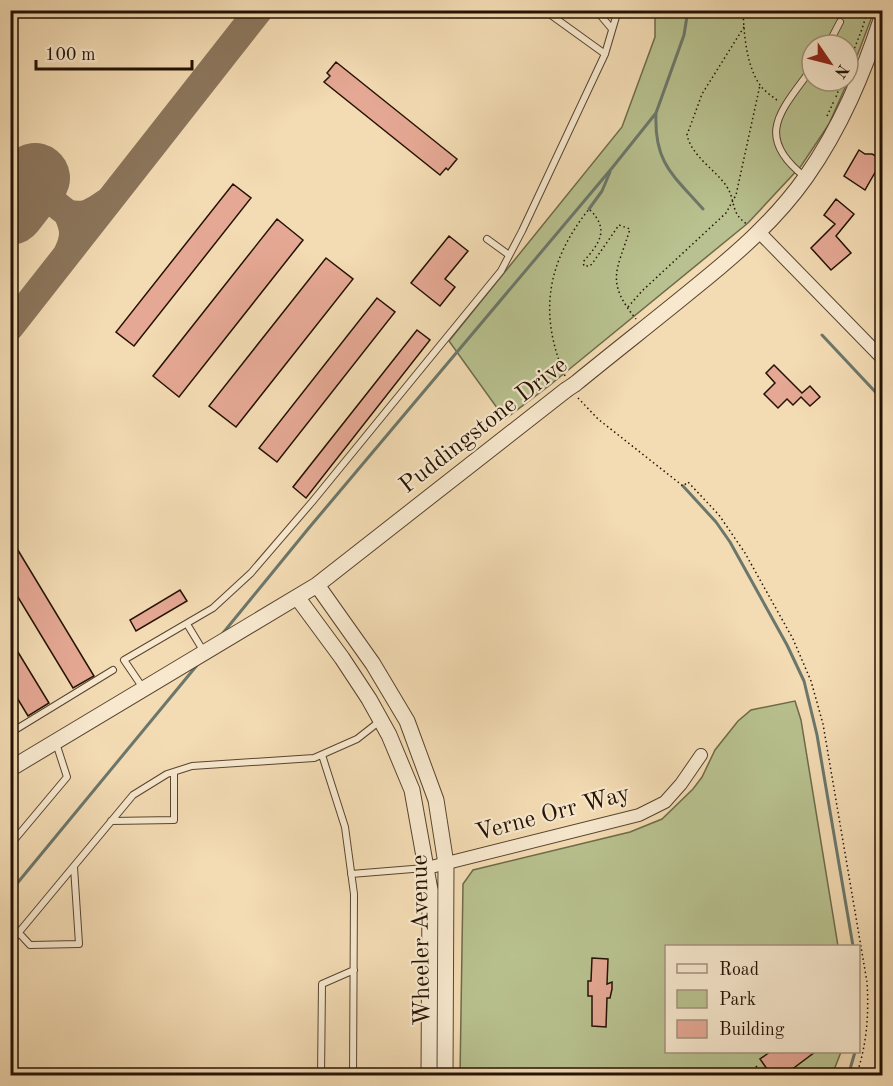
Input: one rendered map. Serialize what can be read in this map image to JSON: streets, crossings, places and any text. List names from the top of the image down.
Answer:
{
  "streets": {
    "street": ["Puddingstone Drive", "Verne Orr Way", "Wheeler Avenue"]
  },
  "crossings": [
    ["Puddingstone Drive", "Wheeler Avenue"],
    ["Verne Orr Way", "Wheeler Avenue"]
  ],
  "legend": ["Road", "Park", "Building"],
  "scale_bar": "100 m",
  "north": "bottom right"
}
